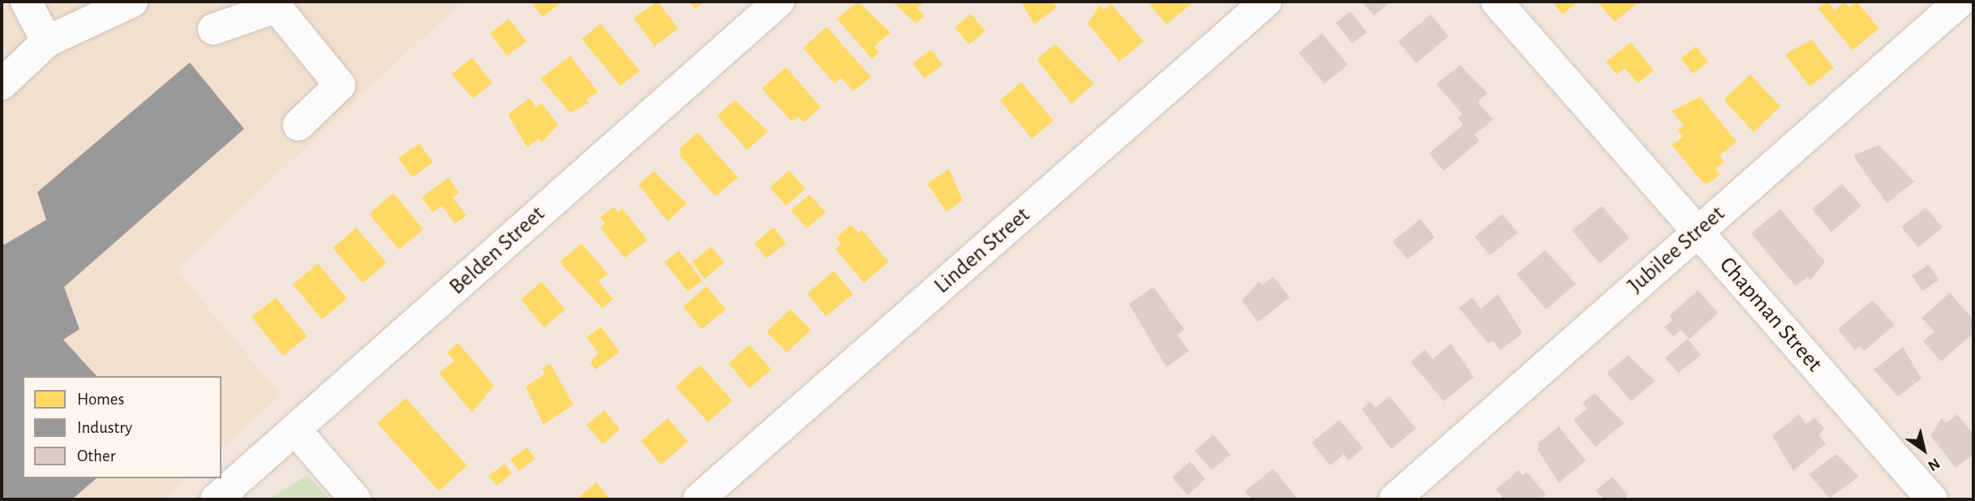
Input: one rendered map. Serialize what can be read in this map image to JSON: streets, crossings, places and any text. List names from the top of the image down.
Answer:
{
  "streets": {
    "street": [
      "Jubilee Street",
      "Belden Street",
      "Linden Street",
      "Chapman Street"
    ]
  },
  "crossings": [
    ["Jubilee Street", "Chapman Street"]
  ],
  "legend": ["Homes", "Industry", "Other"],
  "north": "bottom right"
}
